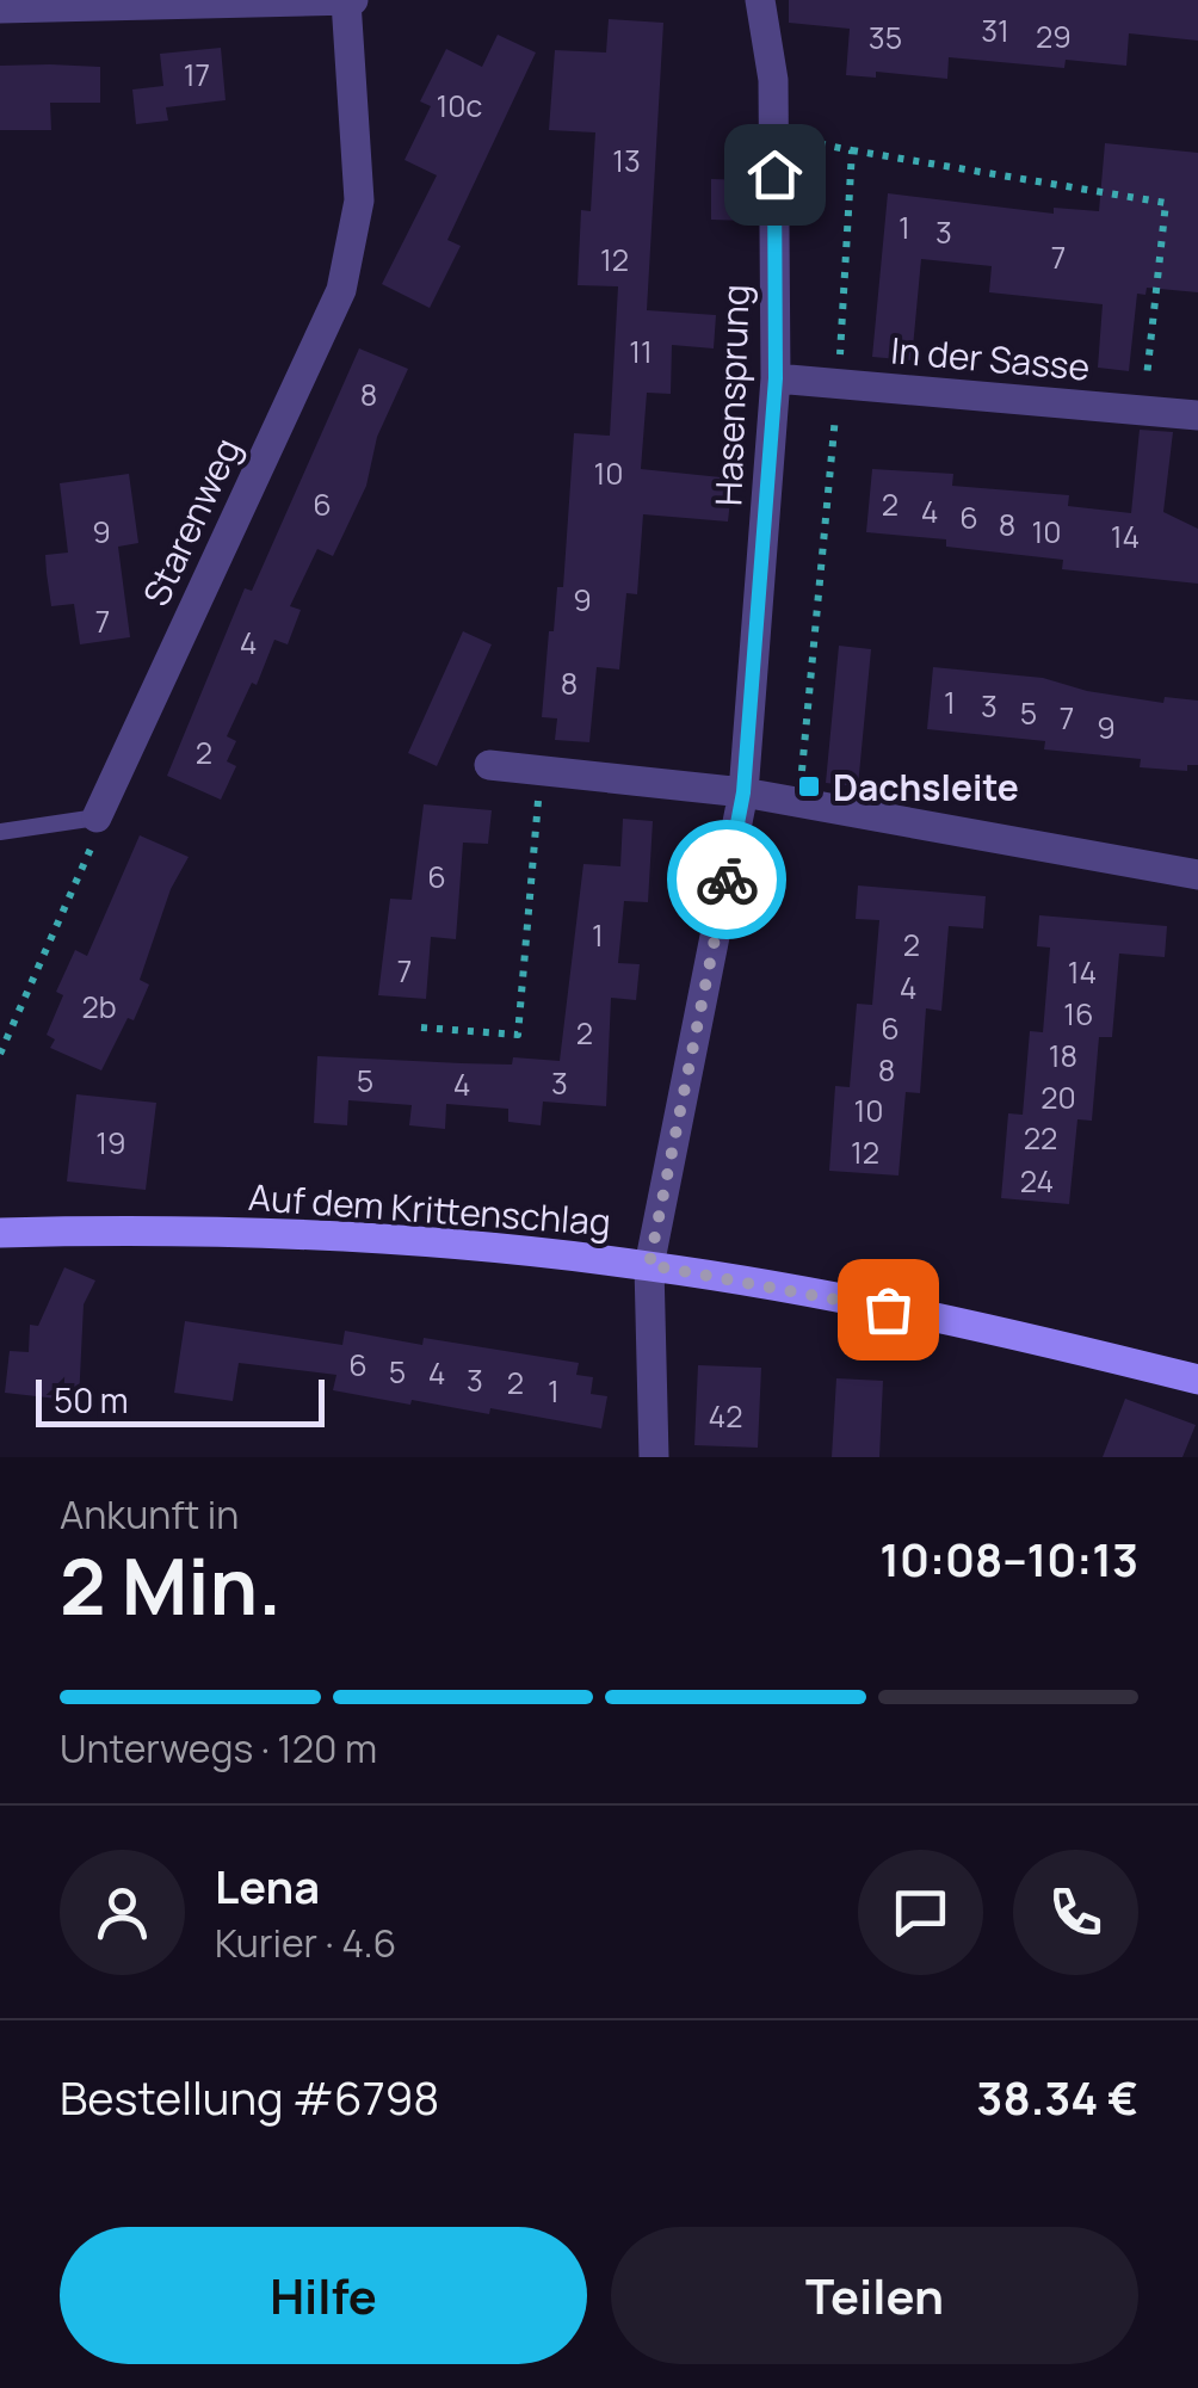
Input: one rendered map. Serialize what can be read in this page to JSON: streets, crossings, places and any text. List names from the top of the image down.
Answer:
{
  "streets": {
    "street": [
      "In der Sasse",
      "Hasensprung",
      "Starenweg",
      "Auf dem Krittenschlag"
    ]
  },
  "crossings": [
    ["In der Sasse", "Hasensprung"],
    ["Hasensprung", "Auf dem Krittenschlag"]
  ],
  "places": {
    "transit": ["Dachsleite"]
  },
  "house_numbers": [
    "31",
    "29",
    "35",
    "17",
    "10c",
    "13",
    "1",
    "3",
    "7",
    "12",
    "11",
    "8",
    "10",
    "6",
    "2",
    "4",
    "6",
    "8",
    "9",
    "10",
    "14",
    "9",
    "7",
    "4",
    "8",
    "1",
    "3",
    "5",
    "7",
    "9",
    "2",
    "6",
    "1",
    "2",
    "7",
    "14",
    "4",
    "2b",
    "16",
    "6",
    "2",
    "18",
    "8",
    "5",
    "3",
    "4",
    "20",
    "10",
    "22",
    "19",
    "12",
    "24",
    "6",
    "5",
    "4",
    "3",
    "2",
    "1",
    "42"
  ],
  "scale_bar": "50 m",
  "page": {
    "scale": "50 m",
    "heading": ["2 Min.", "Ankunft in", "10:08–10:13"],
    "panel": [
      "Lena",
      "Kurier · 4.6",
      "Bestellung #6798",
      "38.34 €"
    ],
    "bar": "Unterwegs · 120 m",
    "buttons": ["Hilfe", "Teilen"]
  }
}
